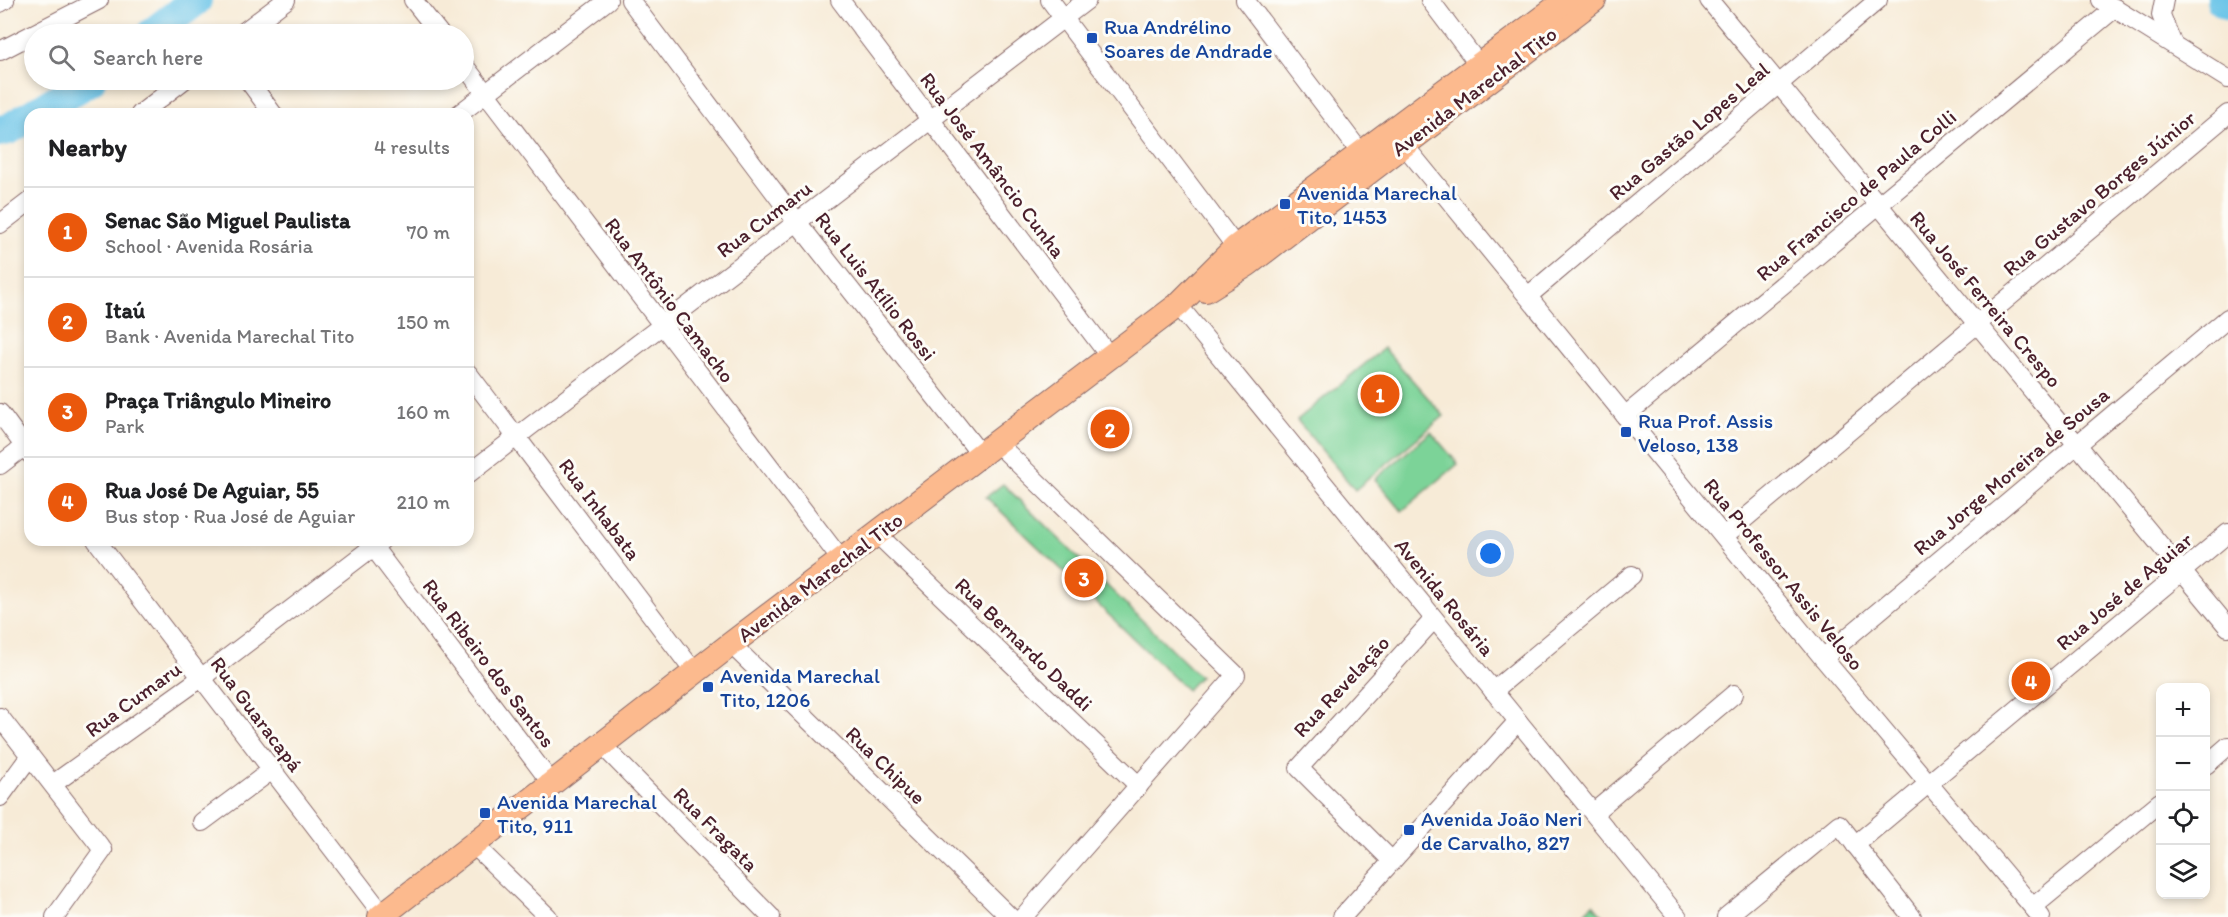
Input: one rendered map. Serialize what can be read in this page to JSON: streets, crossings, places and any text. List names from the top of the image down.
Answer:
{
  "streets": {
    "main road": ["Avenida Marechal Tito"],
    "street": [
      "Rua Gastão Lopes Leal",
      "Rua José Amâncio Cunha",
      "Rua Gustavo Borges Júnior",
      "Rua Francisco de Paula Colli",
      "Rua Cumaru",
      "Rua Luis Atílio Rossi",
      "Rua José Ferreira Crespo",
      "Rua Antônio Camacho",
      "Rua Jorge Moreira de Sousa",
      "Rua Inhabata",
      "Rua Professor Assis Veloso",
      "Rua José de Aguiar",
      "Avenida Rosária",
      "Rua Bernardo Daddi",
      "Rua Ribeiro dos Santos",
      "Rua Revelação",
      "Rua Guaracapá",
      "Rua Chipue",
      "Rua Fragata"
    ]
  },
  "crossings": [
    ["Avenida Marechal Tito", "Rua José Amâncio Cunha"],
    ["Avenida Marechal Tito", "Rua Luis Atílio Rossi"],
    ["Avenida Marechal Tito", "Rua Antônio Camacho"],
    ["Avenida Marechal Tito", "Rua Inhabata"],
    ["Avenida Marechal Tito", "Rua Professor Assis Veloso"],
    ["Avenida Marechal Tito", "Avenida Rosária"],
    ["Avenida Marechal Tito", "Rua Bernardo Daddi"],
    ["Avenida Marechal Tito", "Rua Ribeiro dos Santos"],
    ["Avenida Marechal Tito", "Rua Guaracapá"],
    ["Avenida Marechal Tito", "Rua Chipue"],
    ["Avenida Marechal Tito", "Rua Fragata"],
    ["Rua Gastão Lopes Leal", "Rua José Ferreira Crespo"],
    ["Rua Gastão Lopes Leal", "Rua Professor Assis Veloso"],
    ["Rua José Amâncio Cunha", "Rua Cumaru"],
    ["Rua Gustavo Borges Júnior", "Rua José Ferreira Crespo"],
    ["Rua Gustavo Borges Júnior", "Rua Professor Assis Veloso"],
    ["Rua Francisco de Paula Colli", "Rua José Ferreira Crespo"],
    ["Rua Francisco de Paula Colli", "Rua Professor Assis Veloso"],
    ["Rua Cumaru", "Rua Luis Atílio Rossi"],
    ["Rua Cumaru", "Rua Antônio Camacho"],
    ["Rua Cumaru", "Rua Inhabata"],
    ["Rua Cumaru", "Rua Guaracapá"],
    ["Rua Luis Atílio Rossi", "Rua Bernardo Daddi"],
    ["Rua José Ferreira Crespo", "Rua Jorge Moreira de Sousa"],
    ["Rua José Ferreira Crespo", "Rua José de Aguiar"],
    ["Rua Jorge Moreira de Sousa", "Rua Professor Assis Veloso"],
    ["Rua Professor Assis Veloso", "Rua José de Aguiar"],
    ["Avenida Rosária", "Rua Revelação"]
  ],
  "places": {
    "transit": [
      "Rua Andrélino Soares de Andrade",
      "Avenida Marechal Tito, 1453",
      "Rua Prof. Assis Veloso, 138",
      "Avenida Marechal Tito, 1206",
      "Avenida Marechal Tito, 911",
      "Avenida João Neri de Carvalho, 827"
    ]
  },
  "page": {
    "search": "Search here",
    "heading": ["Nearby", "4 results"],
    "list": [
      {
        "mark": "1",
        "name": "Senac São Miguel Paulista",
        "note": "School · Avenida Rosária",
        "value": "70 m"
      },
      {
        "mark": "2",
        "name": "Itaú",
        "note": "Bank · Avenida Marechal Tito",
        "value": "150 m"
      },
      {
        "mark": "3",
        "name": "Praça Triângulo Mineiro",
        "note": "Park",
        "value": "160 m"
      },
      {
        "mark": "4",
        "name": "Rua José De Aguiar, 55",
        "note": "Bus stop · Rua José de Aguiar",
        "value": "210 m"
      }
    ],
    "pins": [
      "1",
      "2",
      "3",
      "4"
    ],
    "map_buttons": ["+", "−"]
  }
}
